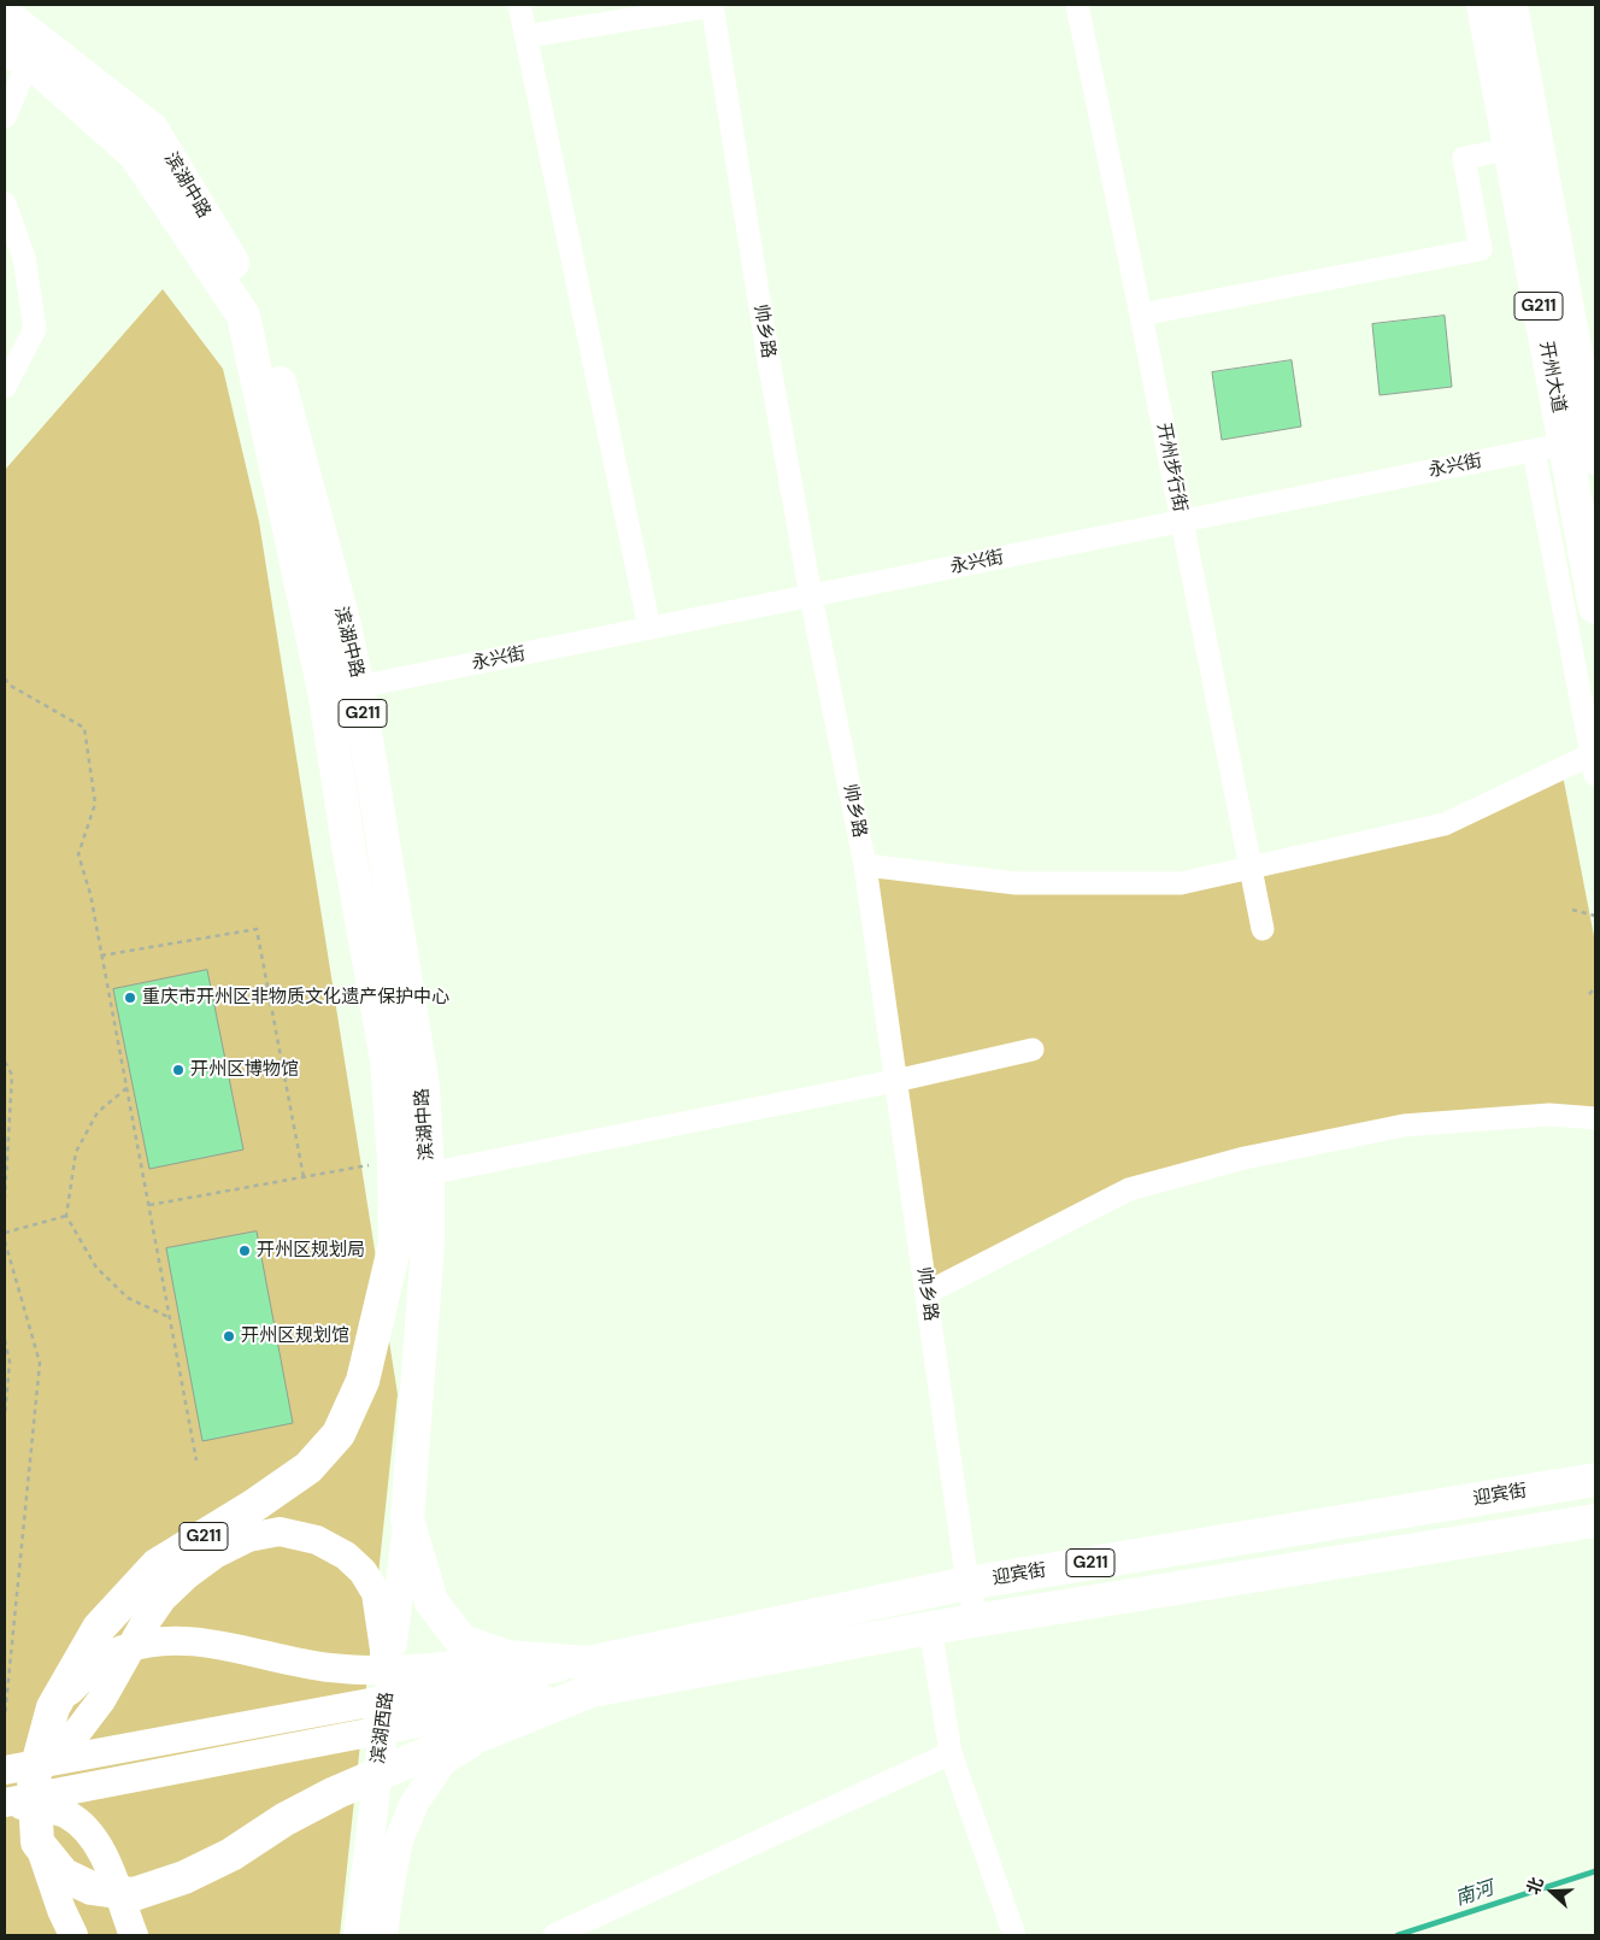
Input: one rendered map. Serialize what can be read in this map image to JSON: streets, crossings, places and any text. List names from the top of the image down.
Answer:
{
  "streets": {
    "highway": [
      "滨湖中路",
      "G211",
      "开州大道",
      "迎宾街"
    ],
    "main road": ["滨湖西路"],
    "street": ["帅乡路", "永兴街", "开州步行街"]
  },
  "crossings": [
    ["滨湖中路", "G211"],
    ["滨湖中路", "永兴街"],
    ["滨湖中路", "滨湖西路"],
    ["G211", "帅乡路"],
    ["G211", "迎宾街"],
    ["G211", "滨湖西路"],
    ["帅乡路", "永兴街"],
    ["帅乡路", "迎宾街"],
    ["开州大道", "永兴街"],
    ["永兴街", "开州步行街"]
  ],
  "water": ["南河"],
  "places": [
    "重庆市开州区非物质文化遗产保护中心",
    "开州区博物馆",
    "开州区规划局",
    "开州区规划馆"
  ],
  "north": "left"
}
